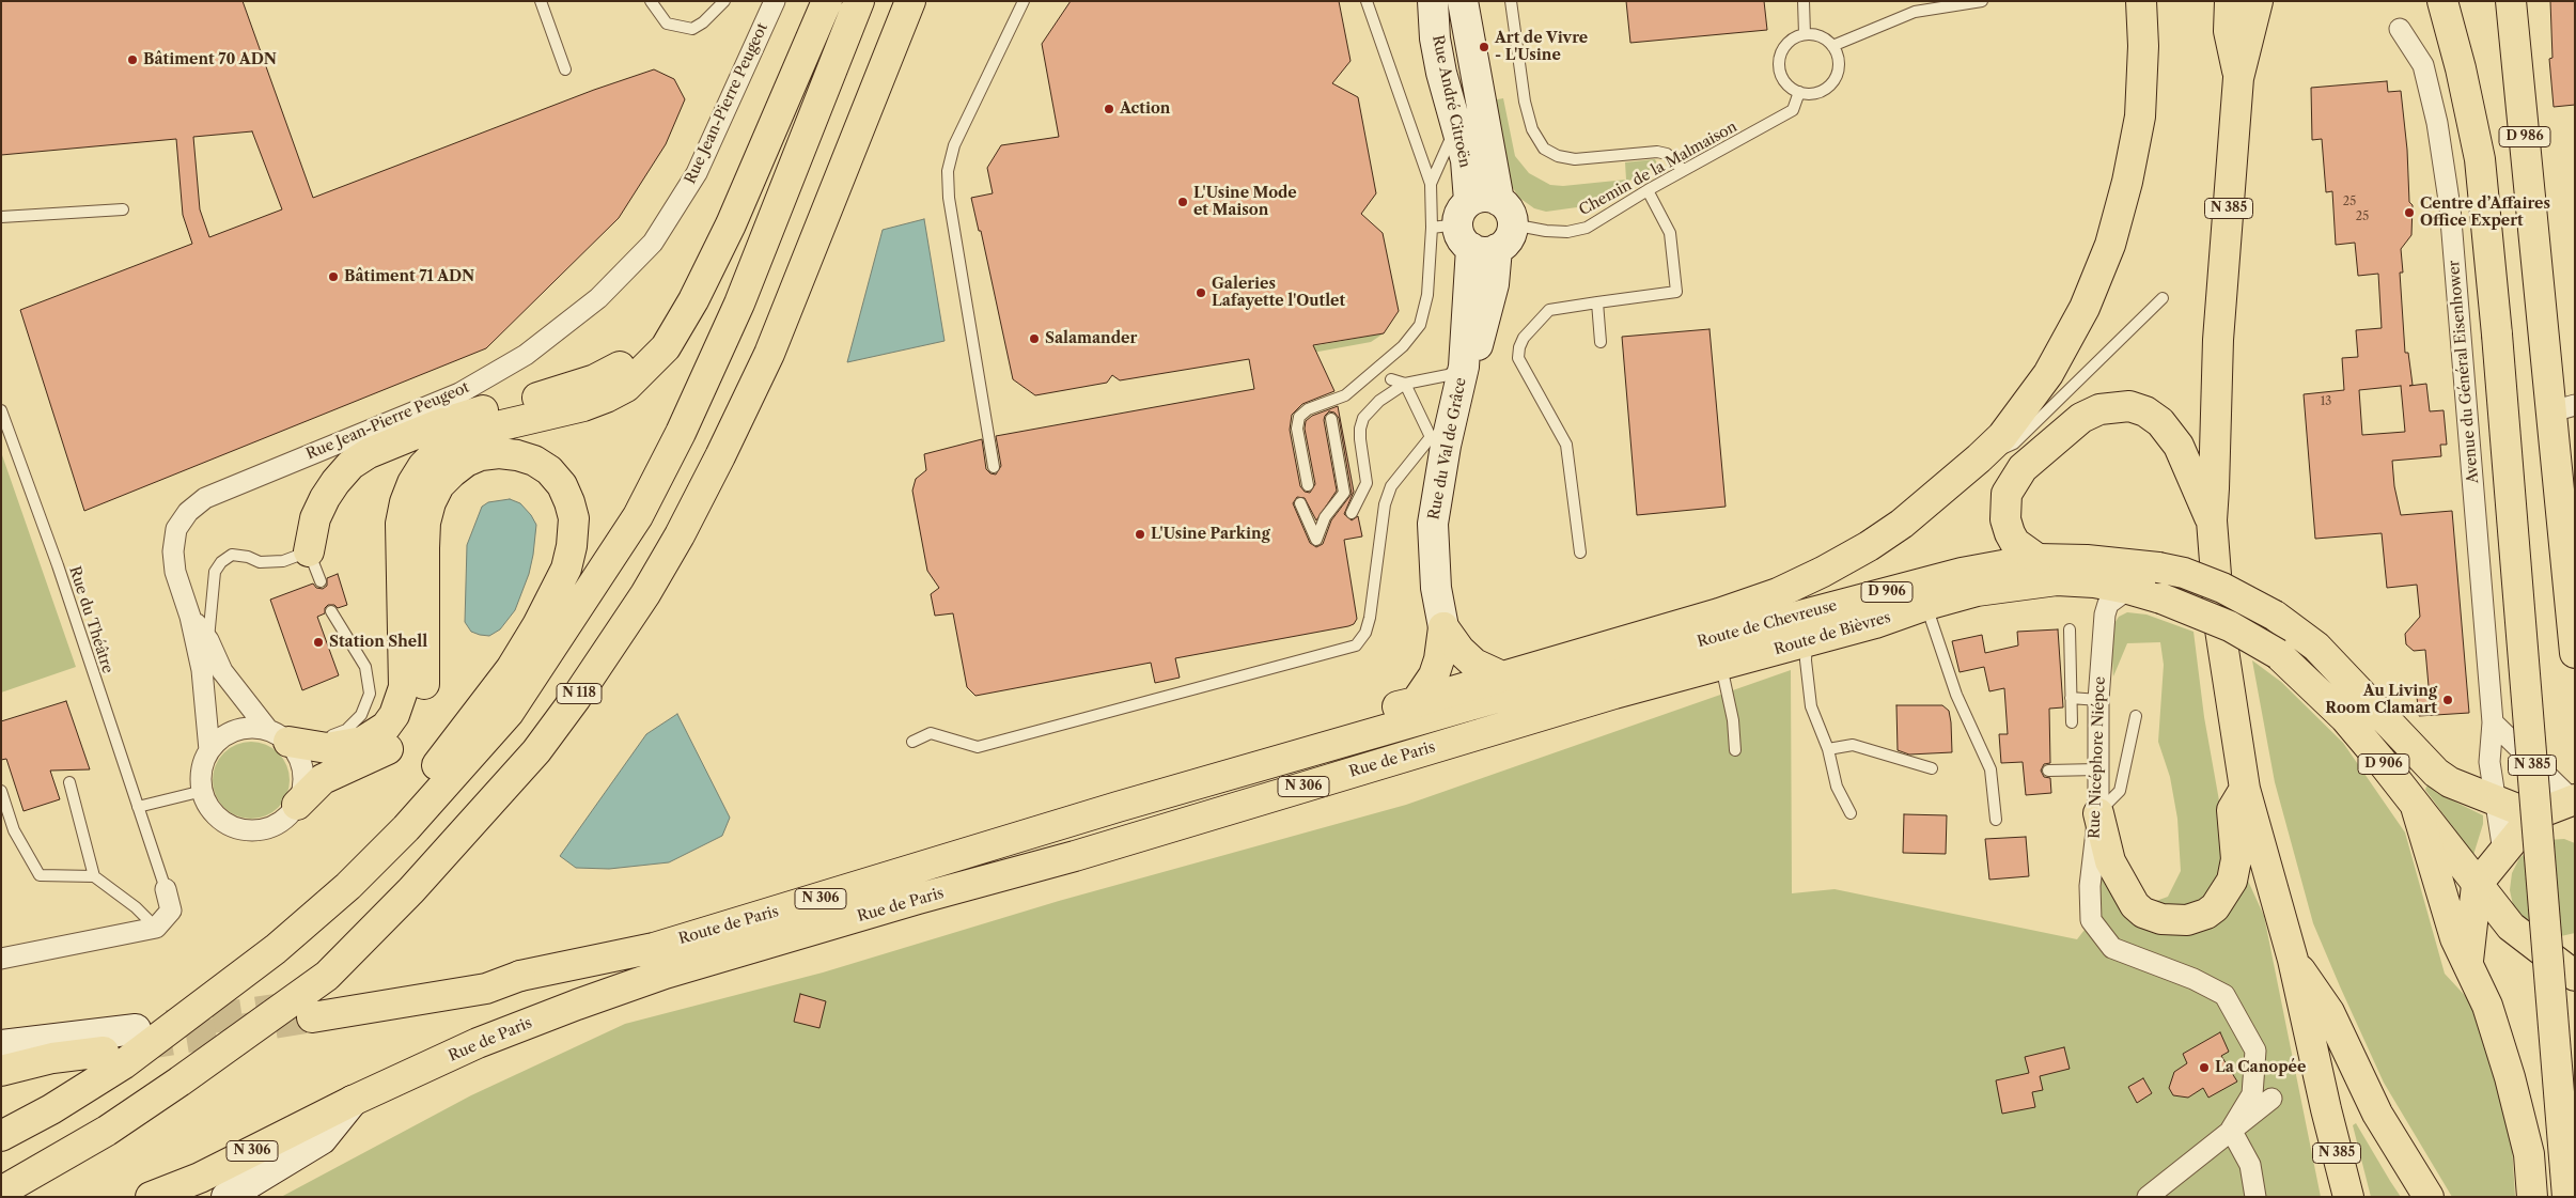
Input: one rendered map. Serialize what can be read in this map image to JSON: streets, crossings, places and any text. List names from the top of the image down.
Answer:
{
  "streets": {
    "main road": [
      "D 986",
      "N 385",
      "D 906",
      "Route de Chevreuse",
      "Route de Bièvres",
      "N 118",
      "Rue de Paris",
      "N 306",
      "Route de Paris"
    ],
    "street": [
      "Rue André Citroën",
      "Rue Jean-Pierre Peugeot",
      "Avenue du Général Eisenhower",
      "Rue du Val de Grâce",
      "Rue Nicéphore Niépce"
    ],
    "lane": ["Chemin de la Malmaison", "Rue du Théâtre"]
  },
  "crossings": [
    ["Rue André Citroën", "Chemin de la Malmaison"],
    ["Rue André Citroën", "Rue du Val de Grâce"],
    ["Avenue du Général Eisenhower", "Route de Chevreuse"],
    ["Route de Chevreuse", "Rue de Paris"],
    ["Route de Bièvres", "Rue Nicéphore Niépce"],
    ["Route de Bièvres", "Rue de Paris"],
    ["Rue de Paris", "N 306"],
    ["Rue de Paris", "Route de Paris"]
  ],
  "places": [
    "Art de Vivre - L'Usine",
    "Bâtiment 70 ADN",
    "Action",
    "L'Usine Mode et Maison",
    "Centre d’Affaires Office Expert",
    "Bâtiment 71 ADN",
    "Galeries Lafayette l'Outlet",
    "Salamander",
    "L'Usine Parking",
    "Station Shell",
    "Au Living Room Clamart",
    "La Canopée"
  ],
  "house_numbers": ["25", "25", "13"]
}
